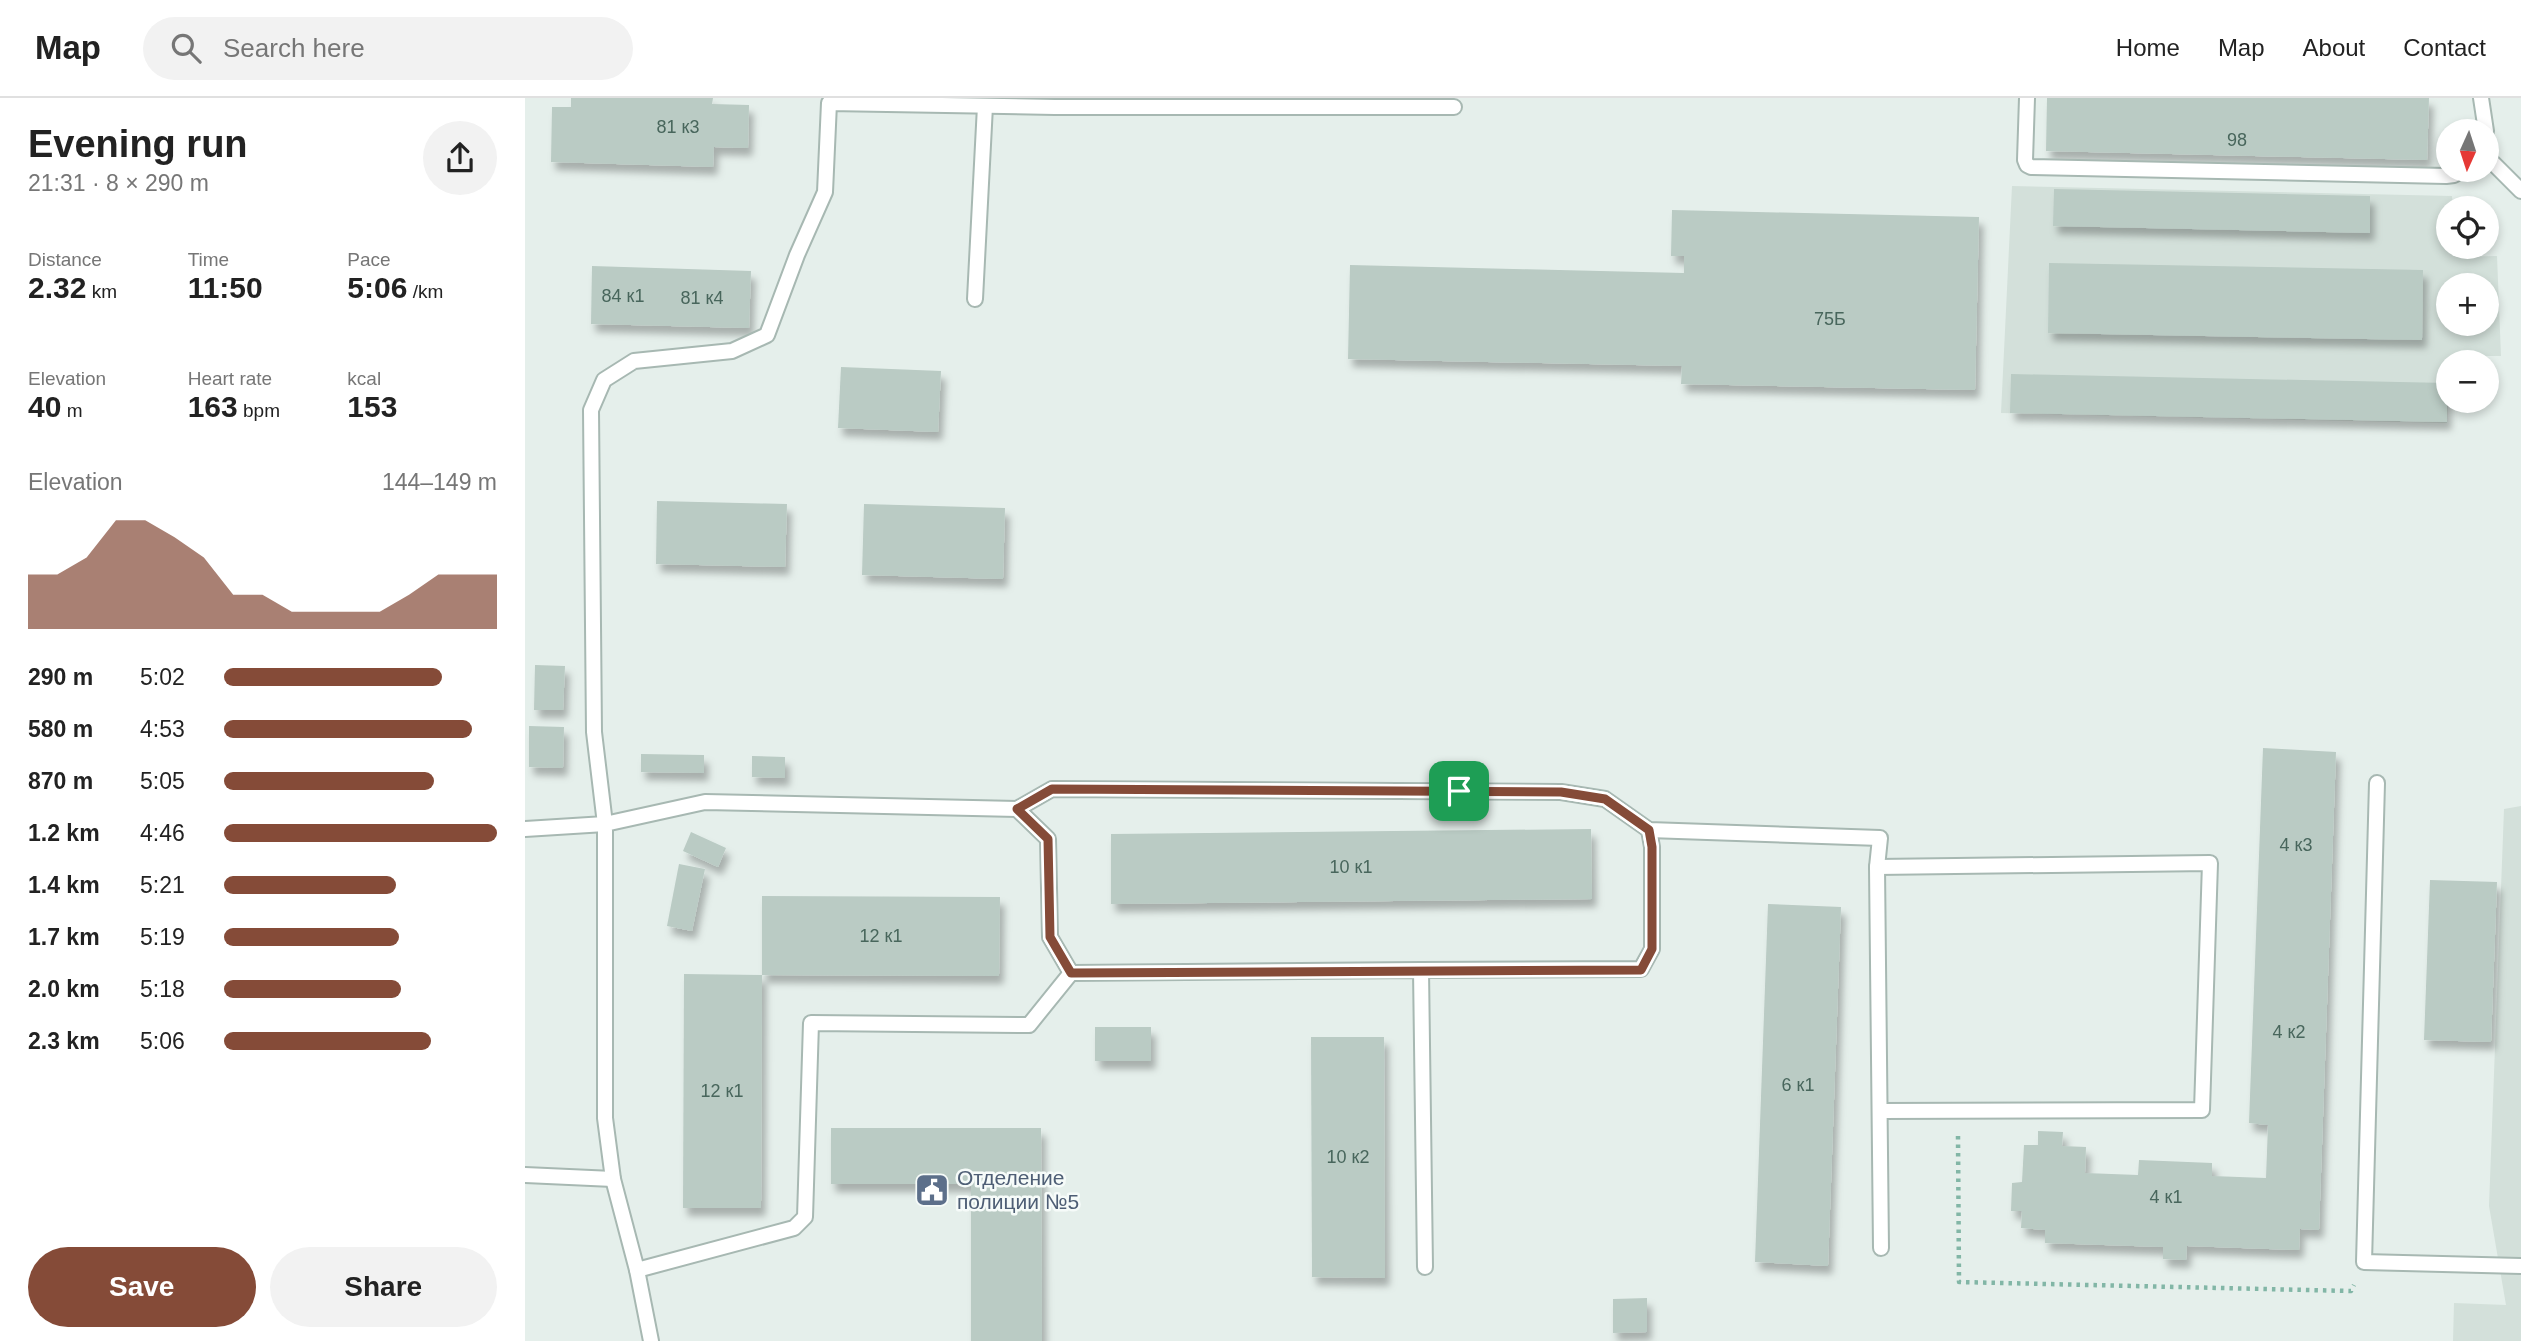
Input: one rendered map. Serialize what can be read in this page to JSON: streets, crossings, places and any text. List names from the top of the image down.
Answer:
{
  "places": {
    "public building": ["Отделение полиции №5"]
  },
  "house_numbers": [
    "81 к3",
    "98",
    "84 к1",
    "81 к4",
    "75Б",
    "4 к3",
    "10 к1",
    "12 к1",
    "4 к2",
    "6 к1",
    "12 к1",
    "10 к2",
    "4 к1"
  ],
  "north": "bottom",
  "page": {
    "header": "Map",
    "search": "Search here",
    "nav": [
      "Home",
      "Map",
      "About",
      "Contact"
    ],
    "heading": ["Evening run", "21:31 · 8 × 290 m"],
    "map_buttons": ["+", "−"],
    "stats": [
      ["Distance", "2.32 km"],
      ["Time", "11:50"],
      ["Pace", "5:06 /km"],
      ["Elevation", "40 m"],
      ["Heart rate", "163 bpm"],
      ["kcal", "153"]
    ],
    "chart": ["Elevation", "144–149 m"],
    "list": [
      {
        "name": "290 m",
        "note": "5:02"
      },
      {
        "name": "580 m",
        "note": "4:53"
      },
      {
        "name": "870 m",
        "note": "5:05"
      },
      {
        "name": "1.2 km",
        "note": "4:46"
      },
      {
        "name": "1.4 km",
        "note": "5:21"
      },
      {
        "name": "1.7 km",
        "note": "5:19"
      },
      {
        "name": "2.0 km",
        "note": "5:18"
      },
      {
        "name": "2.3 km",
        "note": "5:06"
      }
    ],
    "buttons": ["Save", "Share"]
  }
}
